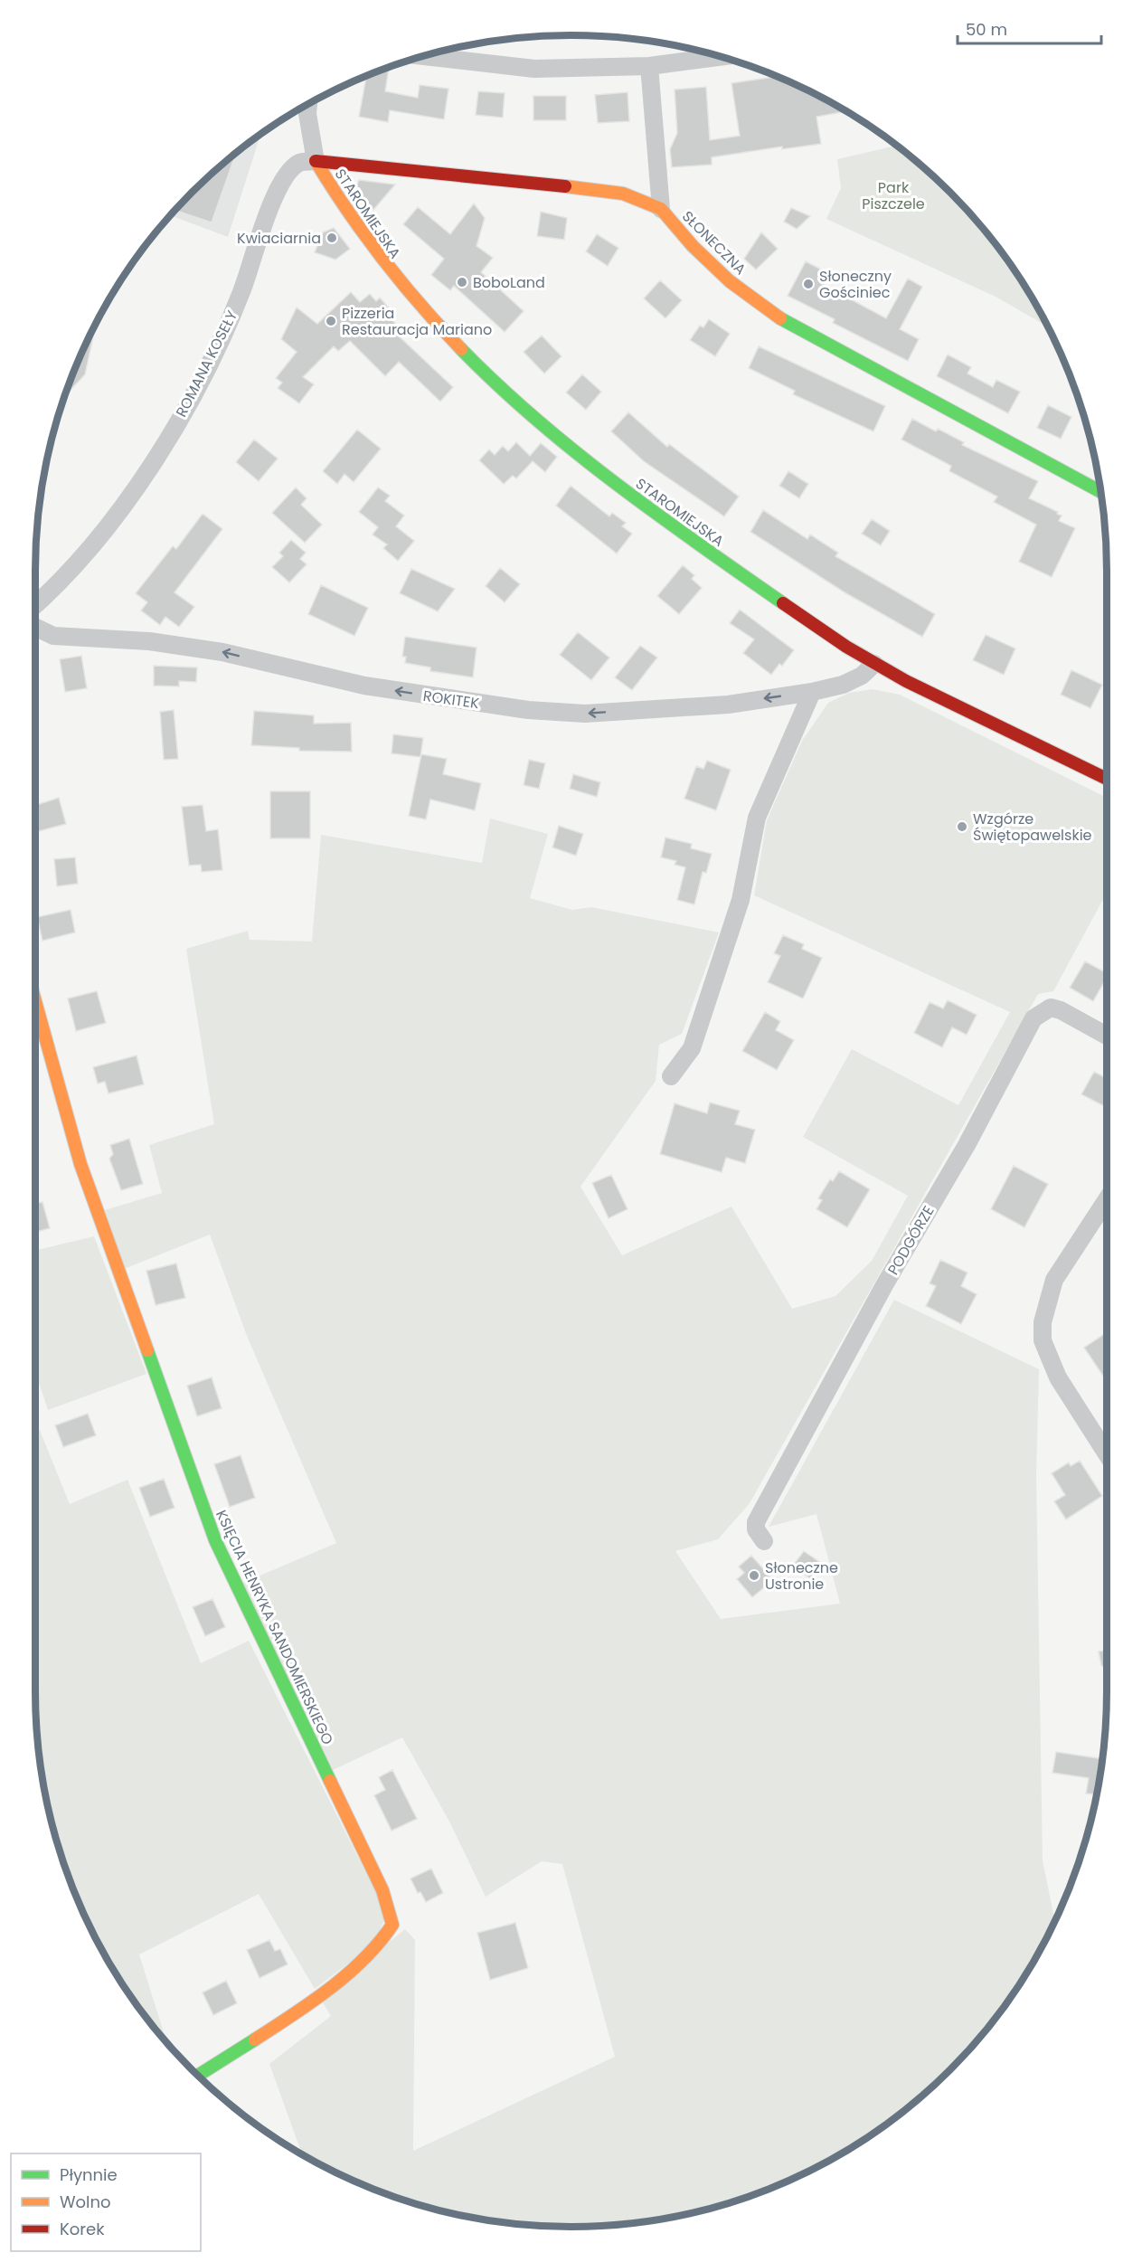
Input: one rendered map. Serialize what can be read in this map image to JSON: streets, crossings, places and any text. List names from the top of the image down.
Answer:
{
  "streets": {
    "street": [
      "STAROMIEJSKA",
      "SŁONECZNA",
      "ROMANA KOSEŁY",
      "ROKITEK",
      "PODGÓRZE",
      "KSIĘCIA HENRYKA SANDOMIERSKIEGO"
    ]
  },
  "crossings": [
    ["STAROMIEJSKA", "SŁONECZNA"],
    ["STAROMIEJSKA", "ROMANA KOSEŁY"],
    ["STAROMIEJSKA", "ROKITEK"],
    ["SŁONECZNA", "ROMANA KOSEŁY"]
  ],
  "one_way": ["ROKITEK"],
  "parks": ["Park Piszczele"],
  "places": [
    "Kwiaciarnia",
    "BoboLand",
    "Słoneczny Gościniec",
    "Pizzeria Restauracja Mariano",
    "Wzgórze Świętopawelskie",
    "Słoneczne Ustronie"
  ],
  "legend": ["Płynnie", "Wolno", "Korek"],
  "scale_bar": "50 m"
}
